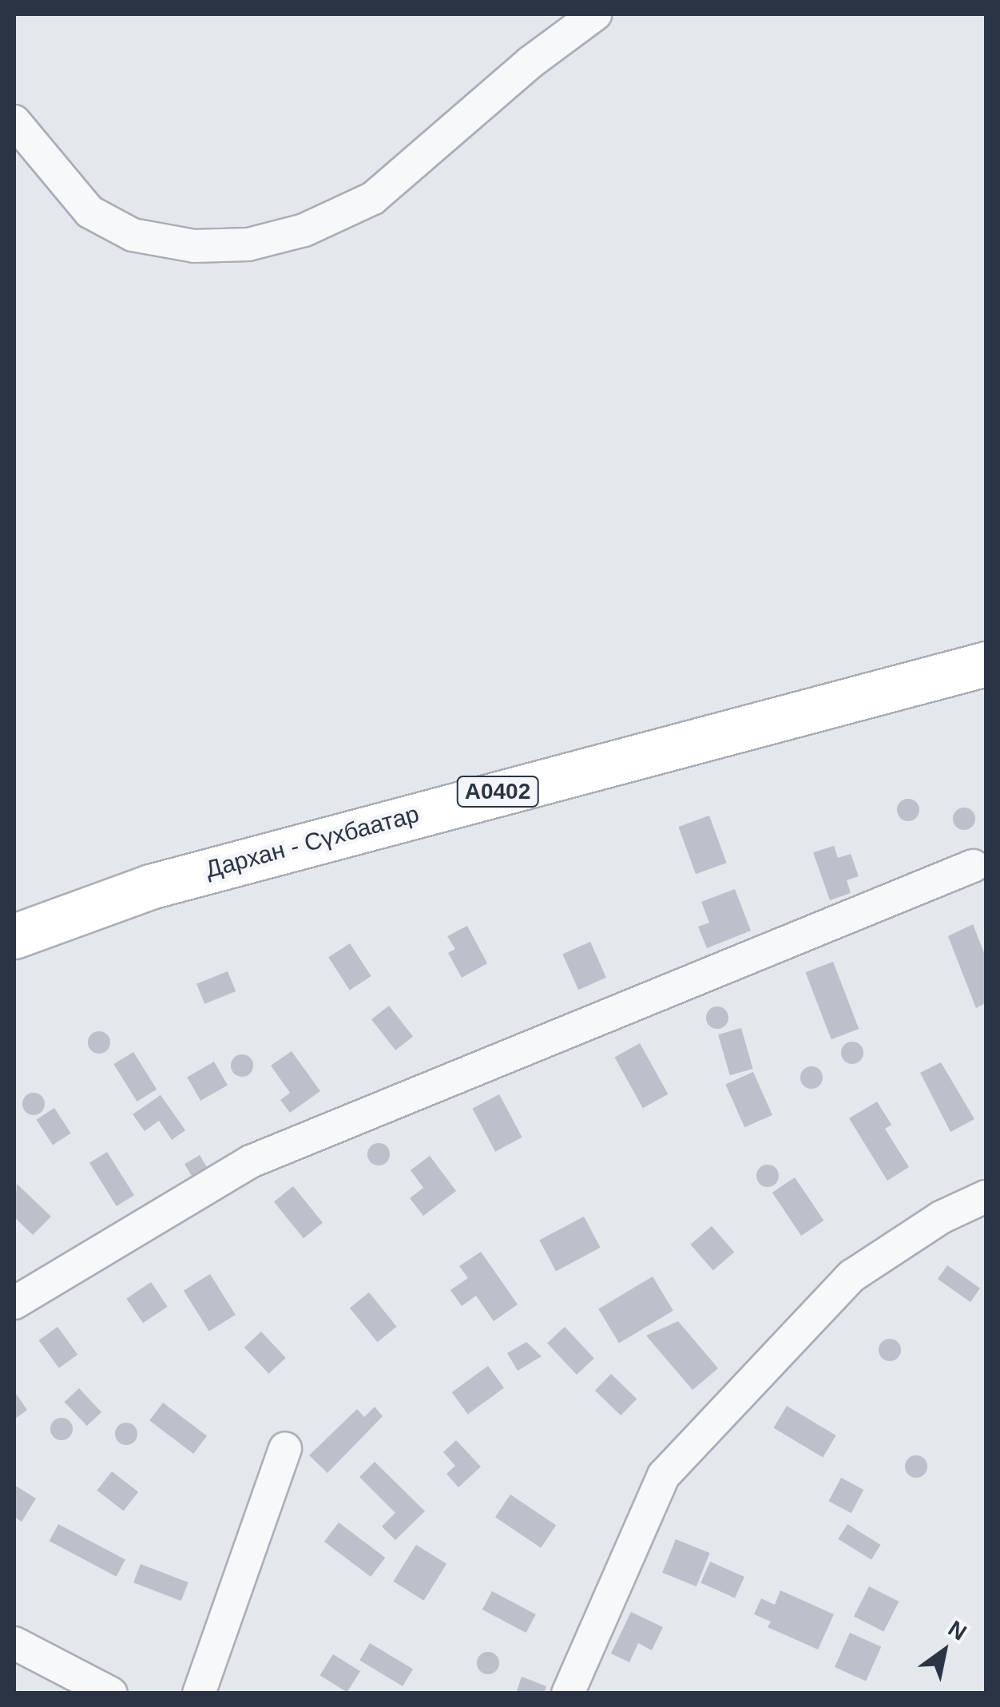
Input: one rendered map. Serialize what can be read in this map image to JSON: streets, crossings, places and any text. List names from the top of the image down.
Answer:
{
  "streets": {
    "highway": ["A0402", "Дархан - Сүхбаатар"]
  },
  "north": "top right"
}
